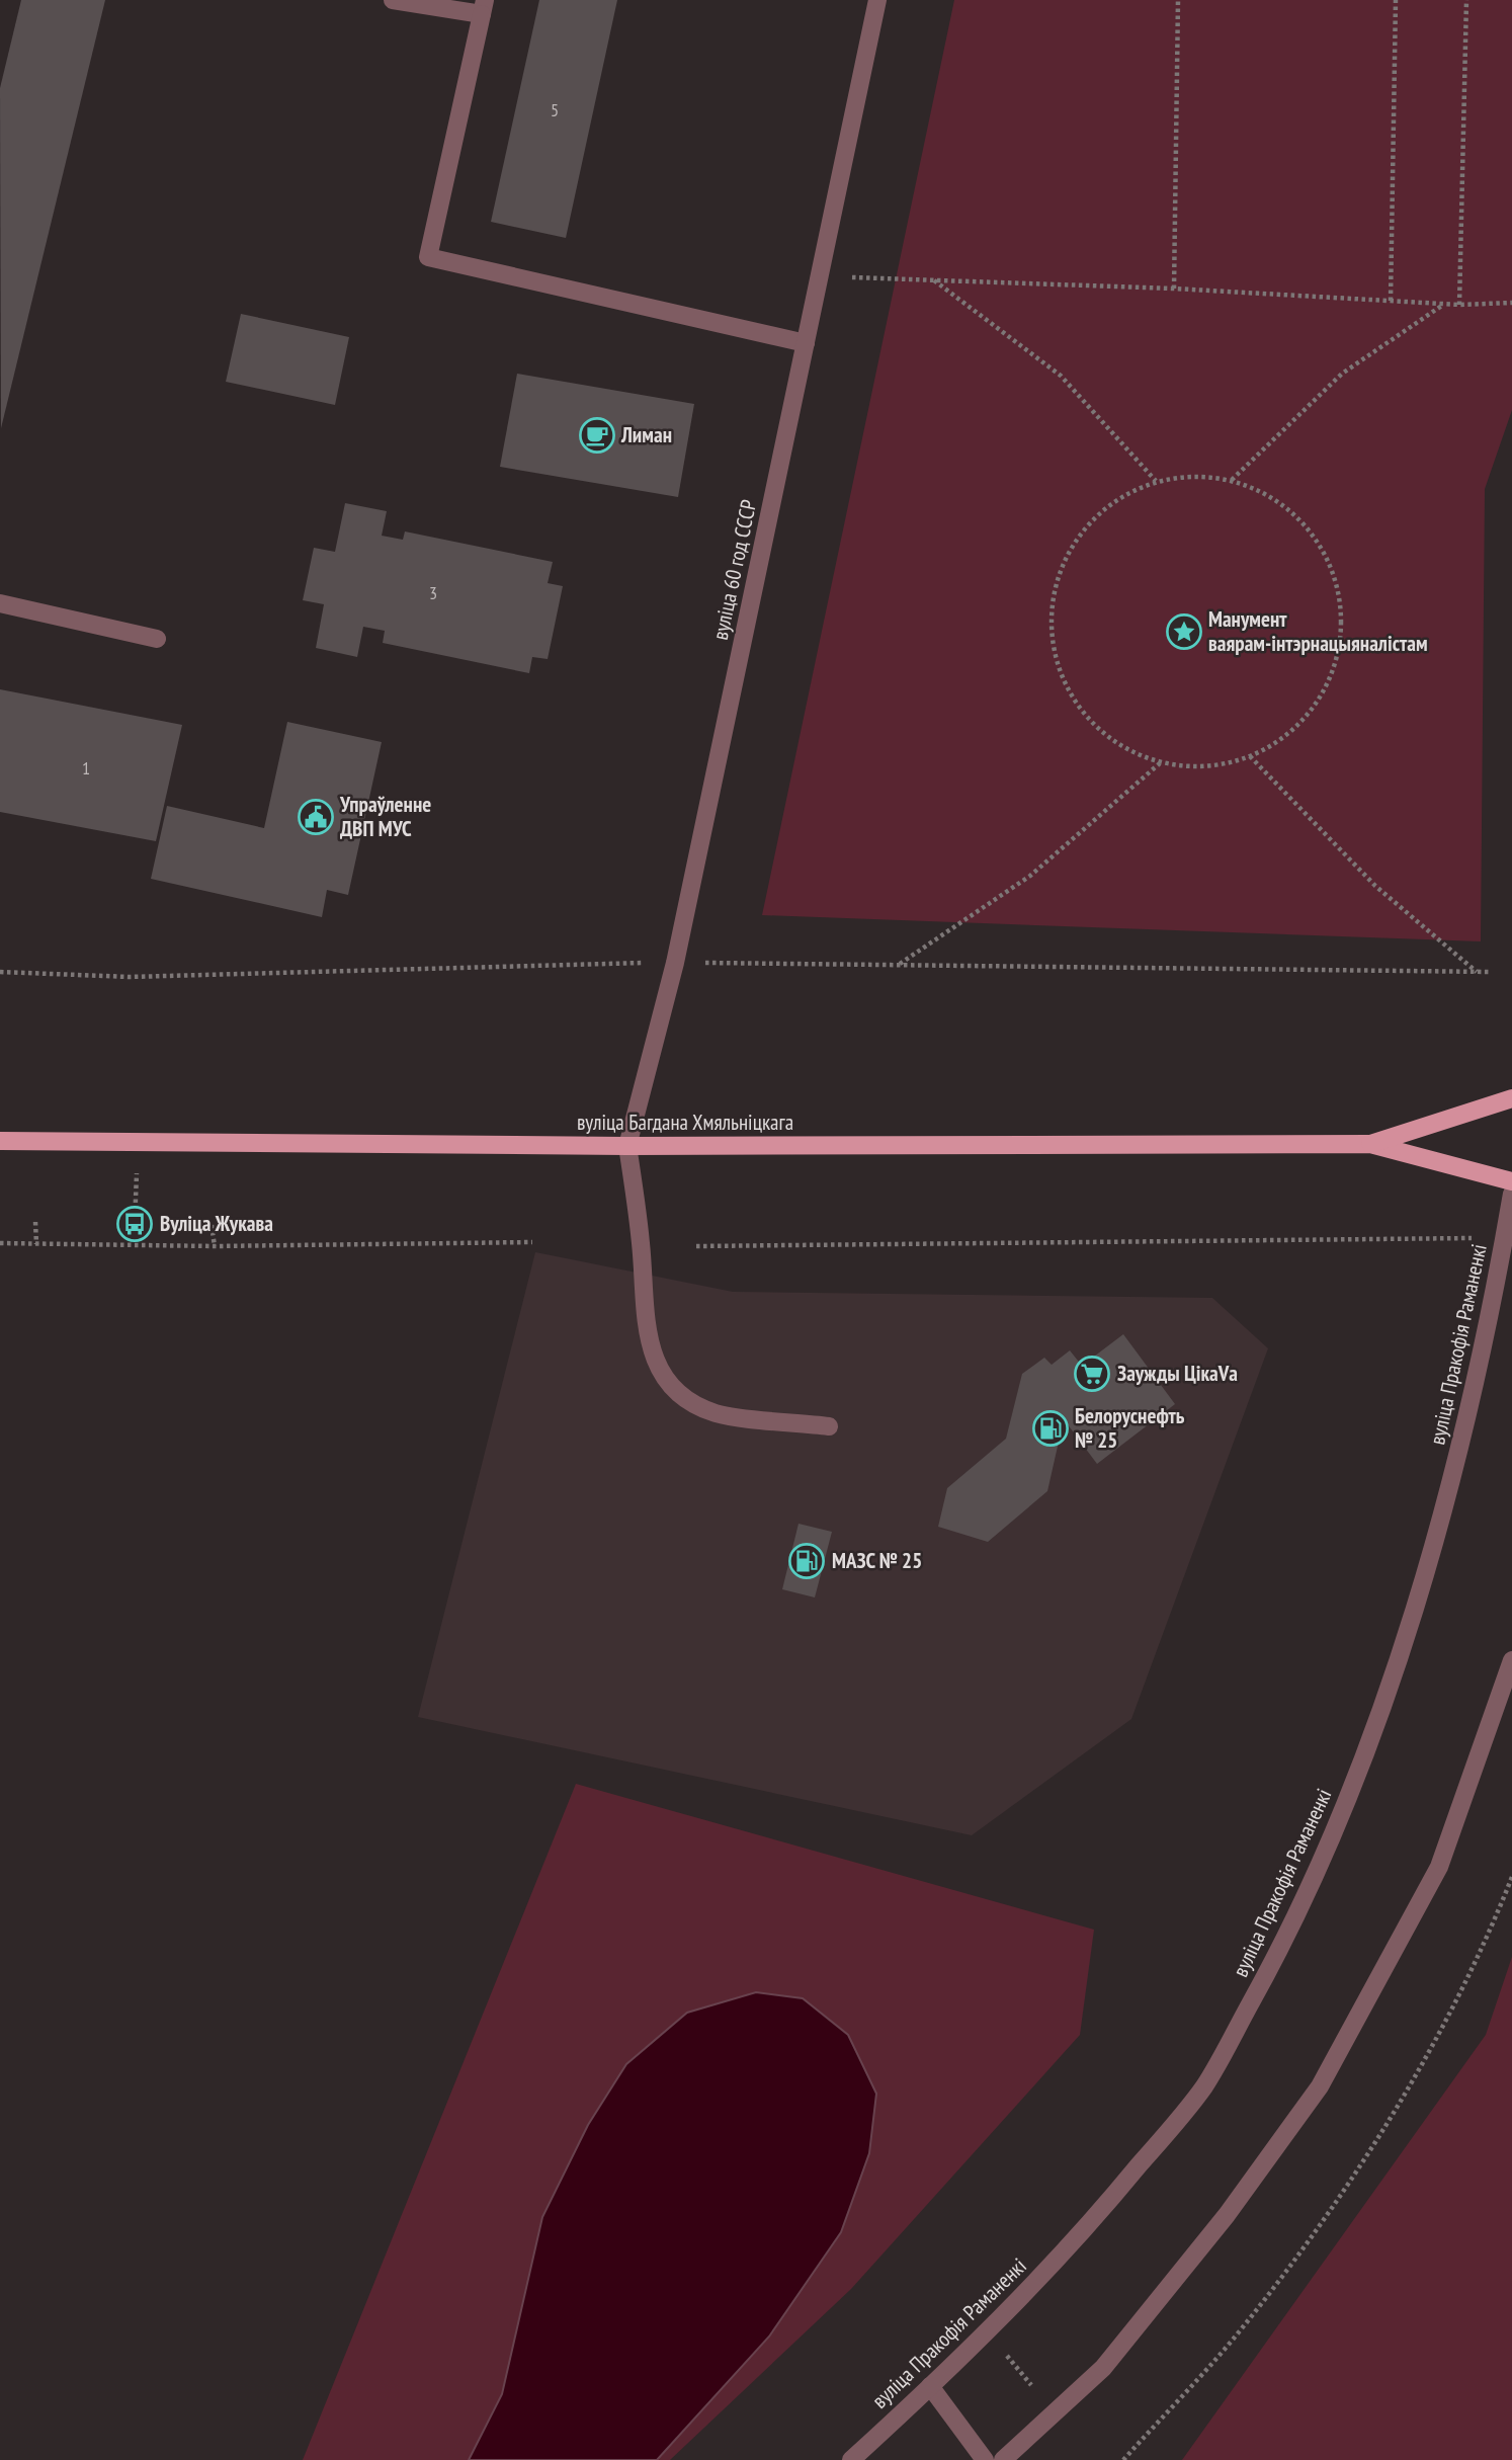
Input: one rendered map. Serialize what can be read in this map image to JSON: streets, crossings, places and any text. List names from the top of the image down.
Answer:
{
  "streets": {
    "main road": ["вуліца Багдана Хмяльніцкага"],
    "street": ["вуліца 60 год СССР", "вуліца Пракофія Раманенкі"]
  },
  "crossings": [
    ["вуліца 60 год СССР", "вуліца Багдана Хмяльніцкага"]
  ],
  "places": {
    "cafe": ["Лиман"],
    "place": ["Манумент ваярам-інтэрнацыяналістам"],
    "public building": ["Упраўленне ДВП МУС"],
    "bus stop": ["Вуліца Жукава"],
    "supermarket": ["Заужды ЦікаVа"],
    "fuel station": ["Белоруснефть № 25", "МАЗС № 25"]
  },
  "house_numbers": ["5", "3", "1"]
}
